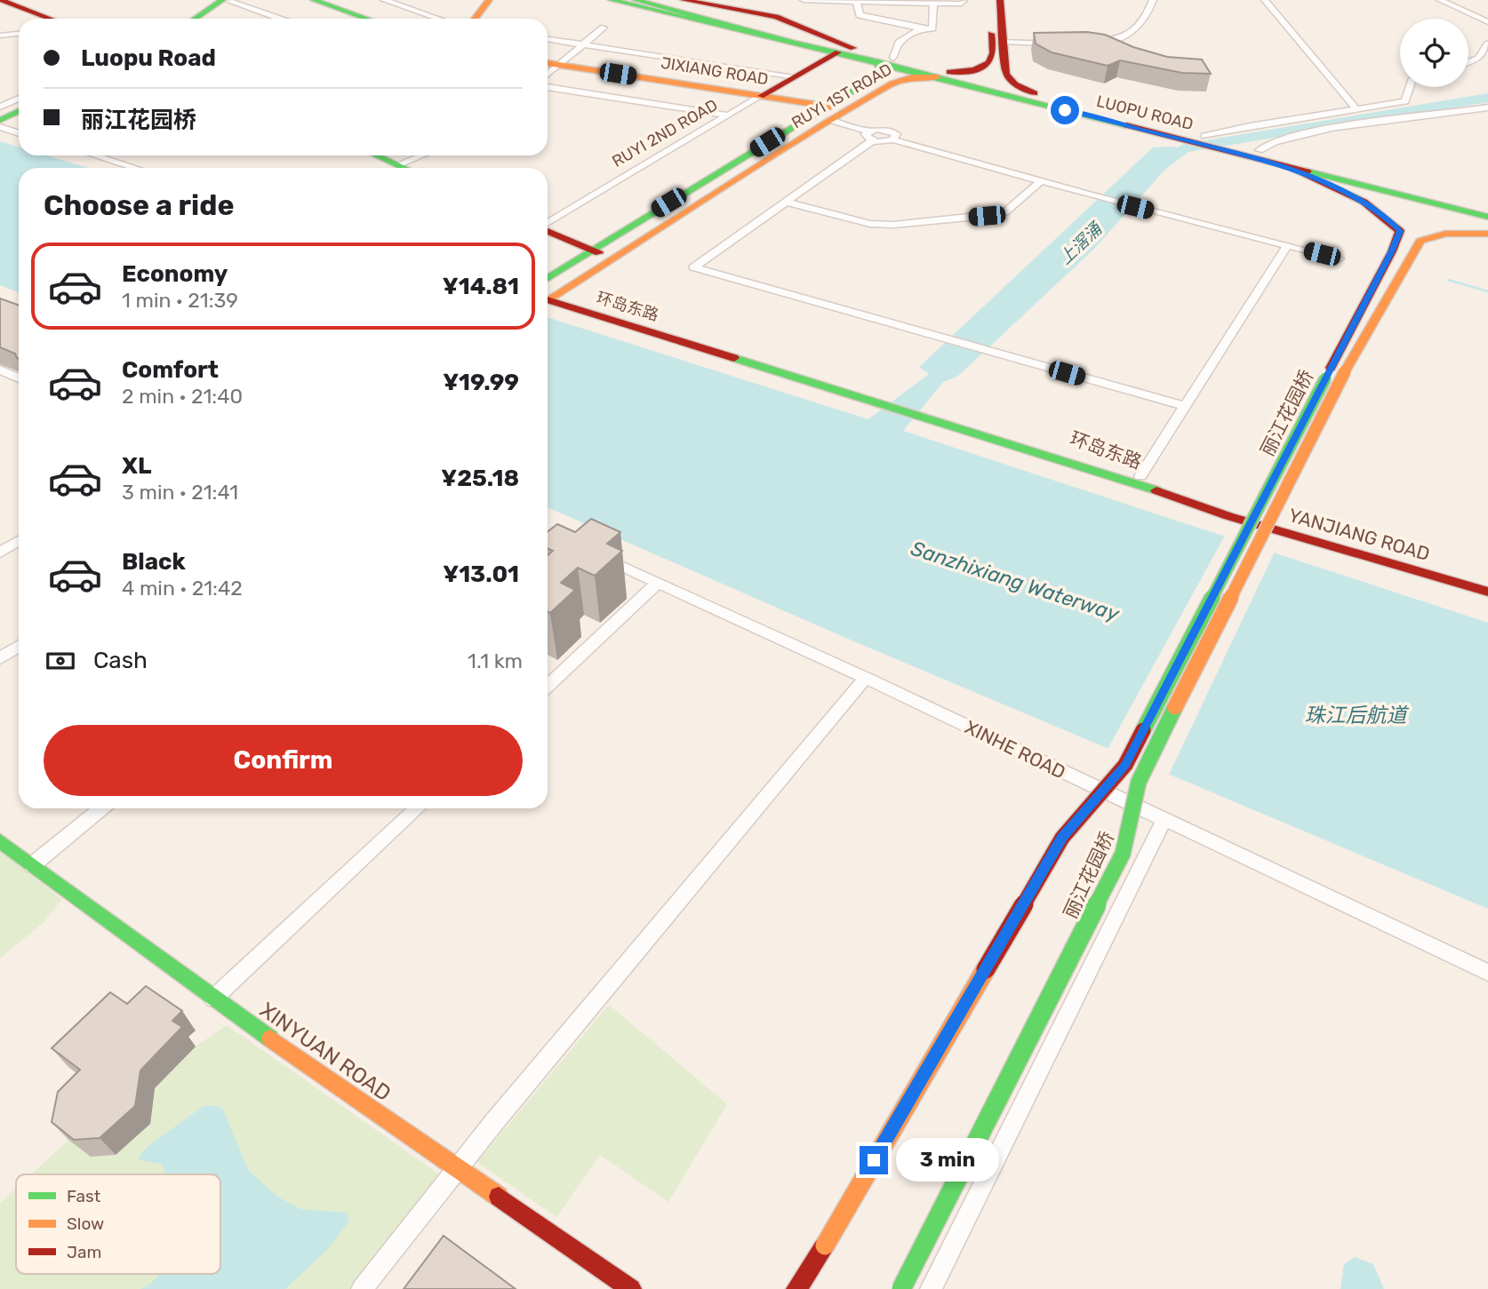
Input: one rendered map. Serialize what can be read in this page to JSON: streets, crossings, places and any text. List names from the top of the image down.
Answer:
{
  "streets": {
    "main road": [
      "JIXIANG ROAD",
      "RUYI 1ST ROAD",
      "LUOPU ROAD",
      "RUYI 2ND ROAD",
      "环岛东路",
      "丽江花园桥",
      "YANJIANG ROAD",
      "XINYUAN ROAD"
    ],
    "street": ["XINHE ROAD"]
  },
  "crossings": [
    ["JIXIANG ROAD", "RUYI 1ST ROAD"],
    ["JIXIANG ROAD", "RUYI 2ND ROAD"],
    ["RUYI 1ST ROAD", "LUOPU ROAD"],
    ["LUOPU ROAD", "RUYI 2ND ROAD"],
    ["环岛东路", "YANJIANG ROAD"]
  ],
  "water": ["上滘涌", "Sanzhixiang Waterway", "珠江后航道"],
  "legend": ["Fast", "Slow", "Jam"],
  "page": {
    "banner": ["Luopu Road", "丽江花园桥"],
    "heading": "Choose a ride",
    "list": [
      {
        "name": "Economy",
        "note": "1 min · 21:39",
        "value": "¥14.81"
      },
      {
        "name": "Comfort",
        "note": "2 min · 21:40",
        "value": "¥19.99"
      },
      {
        "name": "XL",
        "note": "3 min · 21:41",
        "value": "¥25.18"
      },
      {
        "name": "Black",
        "note": "4 min · 21:42",
        "value": "¥13.01"
      }
    ],
    "pay": ["Cash", "1.1 km"],
    "buttons": "Confirm",
    "bubble": "3 min"
  }
}
